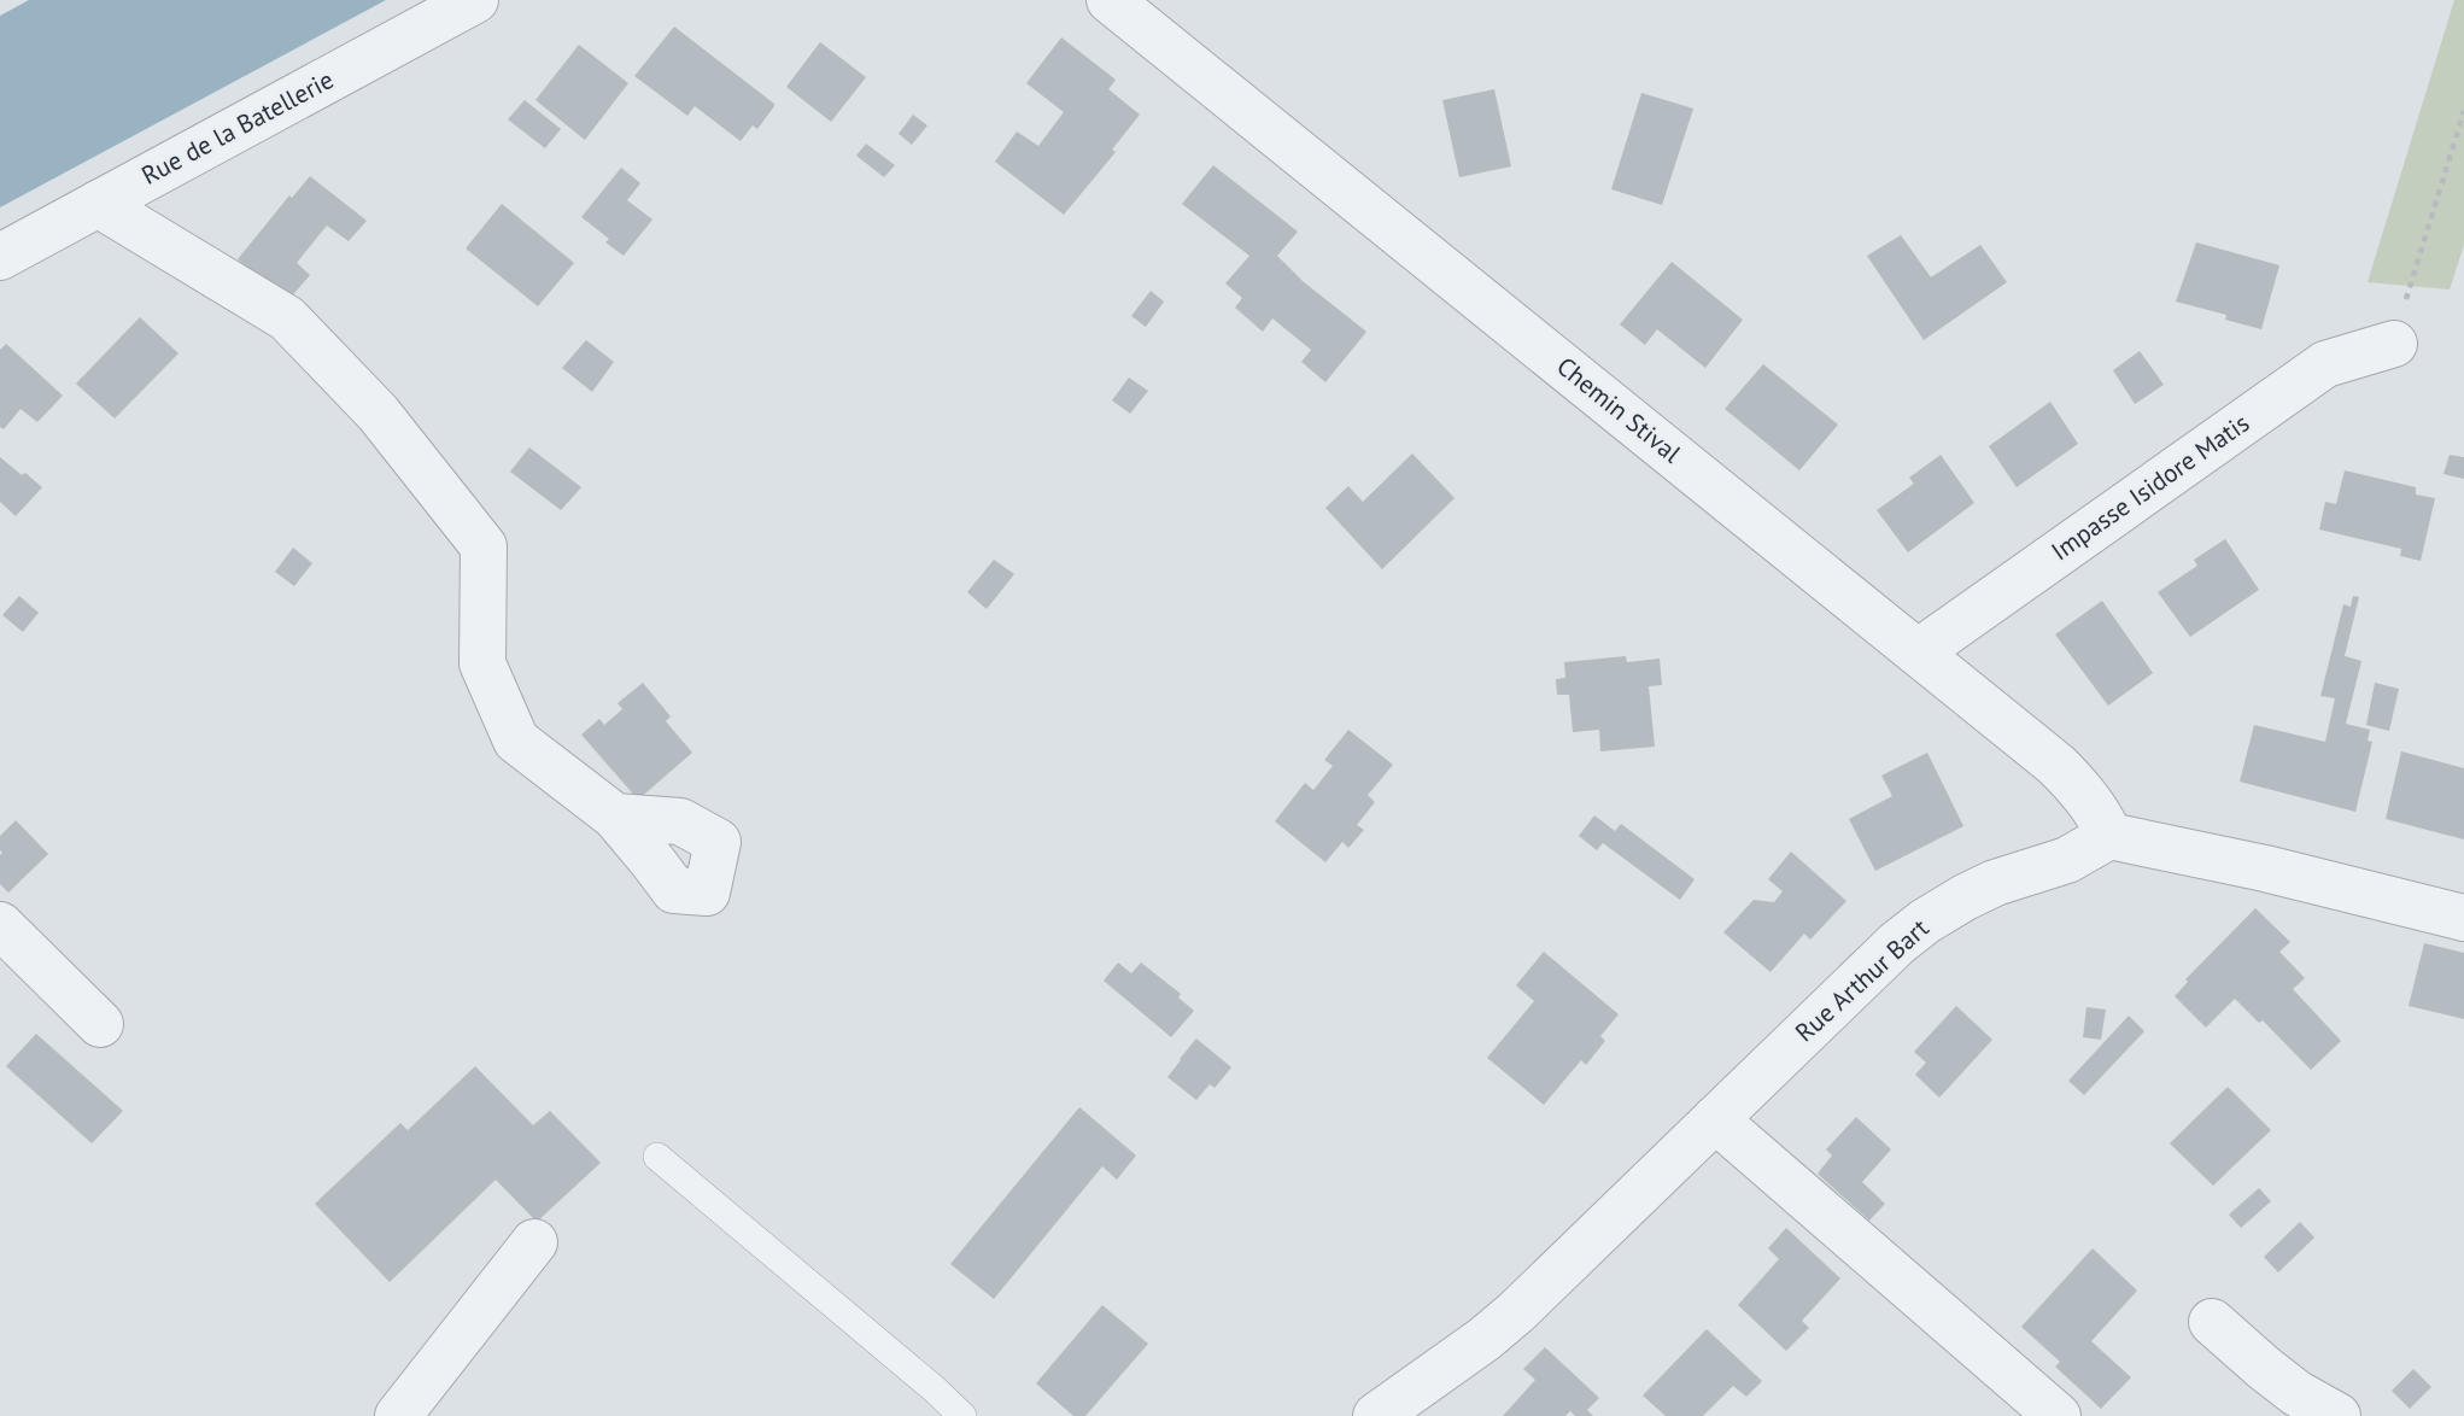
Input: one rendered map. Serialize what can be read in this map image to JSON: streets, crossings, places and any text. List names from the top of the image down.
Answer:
{
  "streets": {
    "street": [
      "Rue de la Batellerie",
      "Chemin Stival",
      "Impasse Isidore Matis",
      "Rue Arthur Bart"
    ]
  },
  "crossings": [
    ["Chemin Stival", "Impasse Isidore Matis"],
    ["Chemin Stival", "Rue Arthur Bart"]
  ]
}
